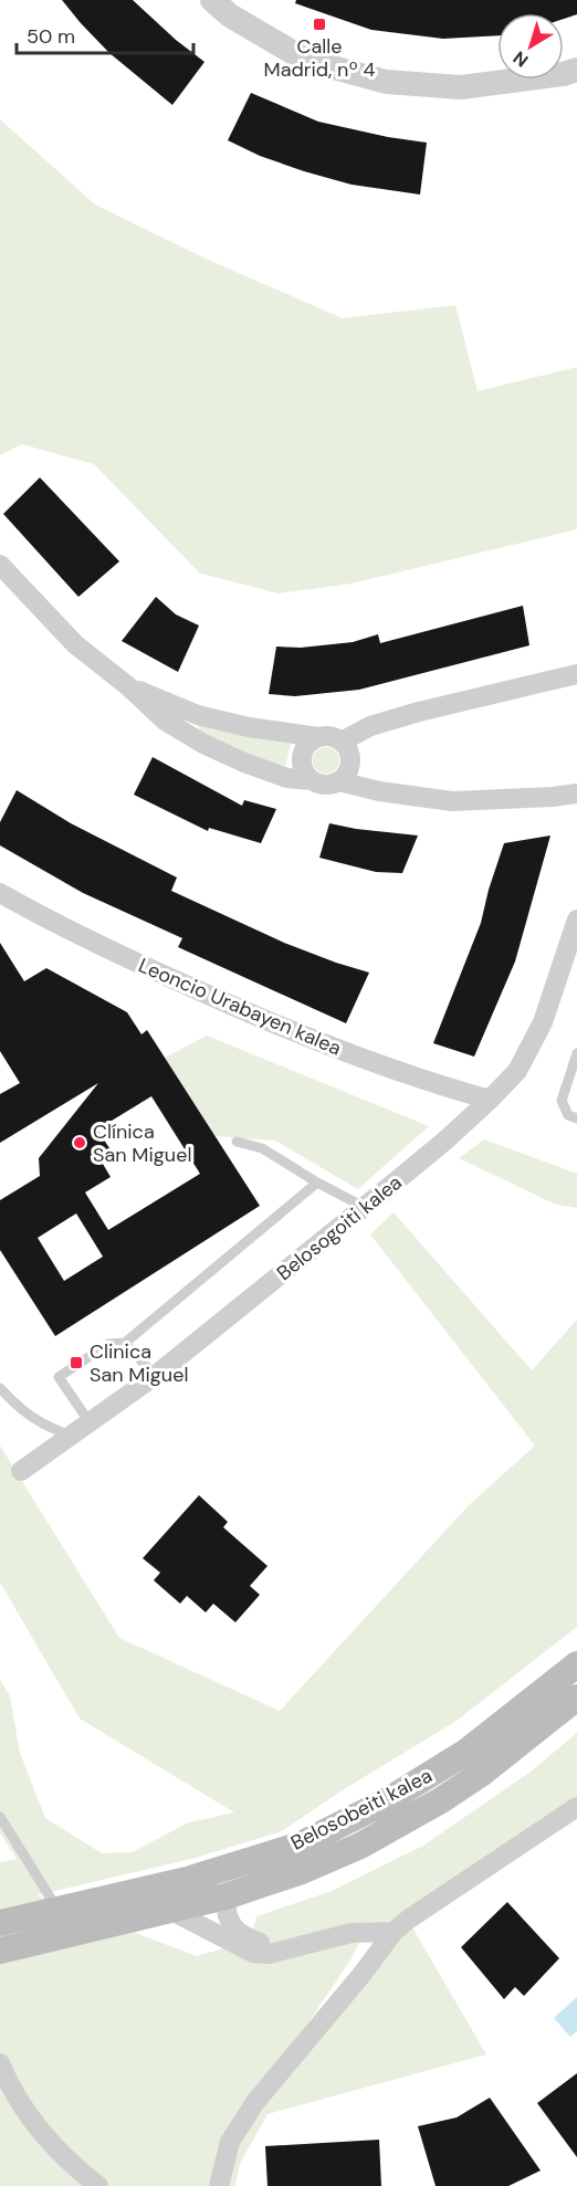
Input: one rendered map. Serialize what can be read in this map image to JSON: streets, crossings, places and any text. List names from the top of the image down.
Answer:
{
  "streets": {
    "main road": ["Belosobeiti kalea"],
    "street": ["Leoncio Urabayen kalea", "Belosogoiti kalea"]
  },
  "crossings": [
    ["Leoncio Urabayen kalea", "Belosogoiti kalea"]
  ],
  "places": {
    "transit": ["Calle Madrid, nº 4", "Clinica San Miguel"],
    "other": ["Clínica San Miguel"]
  },
  "scale_bar": "50 m",
  "north": "bottom left"
}
